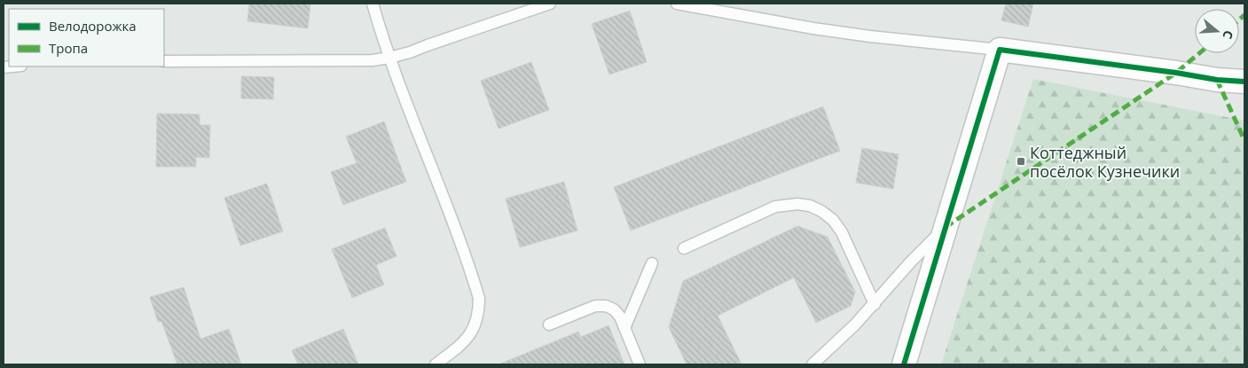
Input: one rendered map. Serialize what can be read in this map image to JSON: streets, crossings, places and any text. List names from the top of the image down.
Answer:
{
  "places": {
    "transit": ["Коттеджный посёлок Кузнечики"]
  },
  "legend": ["Велодорожка", "Тропа"],
  "north": "right"
}
